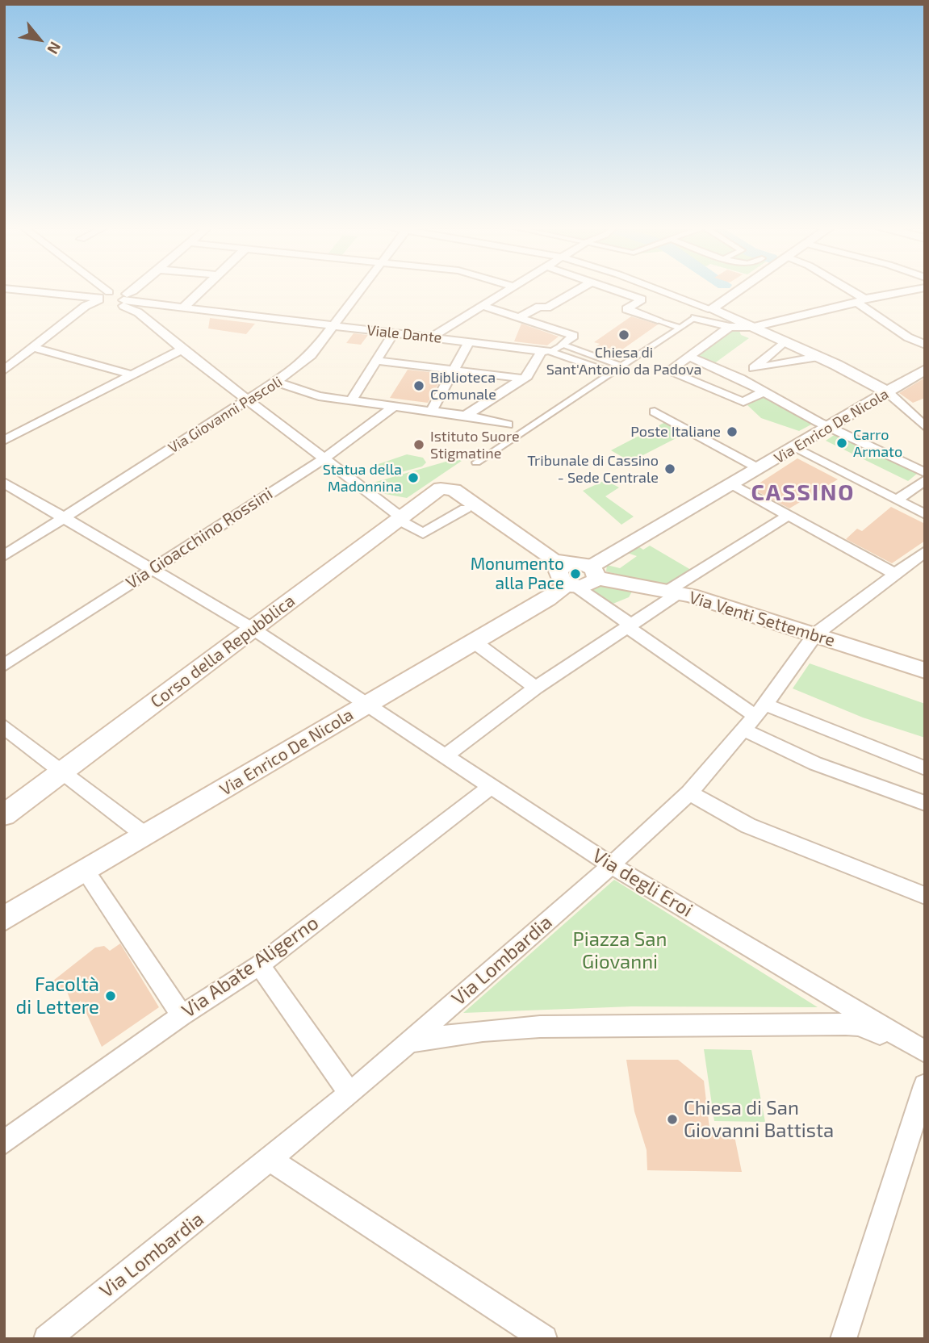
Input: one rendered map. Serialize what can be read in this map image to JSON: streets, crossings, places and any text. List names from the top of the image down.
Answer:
{
  "streets": {
    "main road": ["Via Enrico De Nicola", "Via Venti Settembre", "Corso della Repubblica"],
    "street": [
      "Viale Dante",
      "Via Giovanni Pascoli",
      "Via Gioacchino Rossini",
      "Via degli Eroi",
      "Via Lombardia",
      "Via Abate Aligerno"
    ]
  },
  "crossings": [
    ["Viale Dante", "Via Giovanni Pascoli"],
    ["Via Giovanni Pascoli", "Via degli Eroi"],
    ["Via Enrico De Nicola", "Via Venti Settembre"],
    ["Via Enrico De Nicola", "Via degli Eroi"],
    ["Via Gioacchino Rossini", "Via degli Eroi"],
    ["Via Venti Settembre", "Via Lombardia"],
    ["Corso della Repubblica", "Via degli Eroi"],
    ["Via degli Eroi", "Via Lombardia"],
    ["Via degli Eroi", "Via Abate Aligerno"]
  ],
  "districts": ["CASSINO"],
  "parks": ["Piazza San Giovanni"],
  "places": [
    "Chiesa di Sant'Antonio da Padova",
    "Biblioteca Comunale",
    "Poste Italiane",
    "Carro Armato",
    "Istituto Suore Stigmatine",
    "Tribunale di Cassino - Sede Centrale",
    "Statua della Madonnina",
    "Monumento alla Pace",
    "Facoltà di Lettere",
    "Chiesa di San Giovanni Battista"
  ],
  "north": "bottom right"
}
